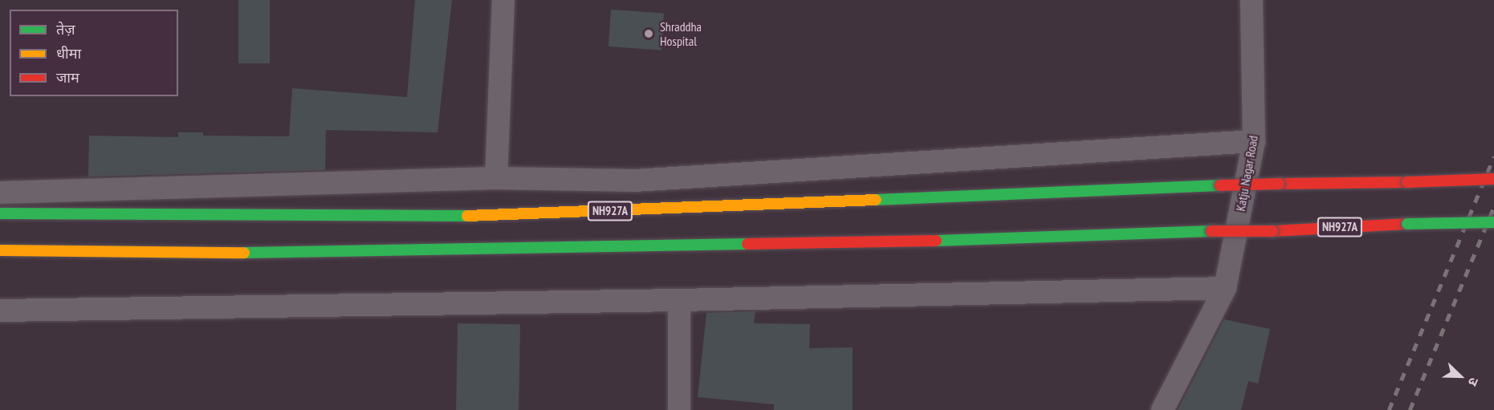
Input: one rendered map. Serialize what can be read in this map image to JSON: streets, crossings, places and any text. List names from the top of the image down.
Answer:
{
  "streets": {
    "highway": ["NH927A"],
    "street": ["Katju Nagar Road"]
  },
  "places": ["Shraddha Hospital"],
  "legend": ["तेज़", "धीमा", "जाम"],
  "north": "bottom right"
}
